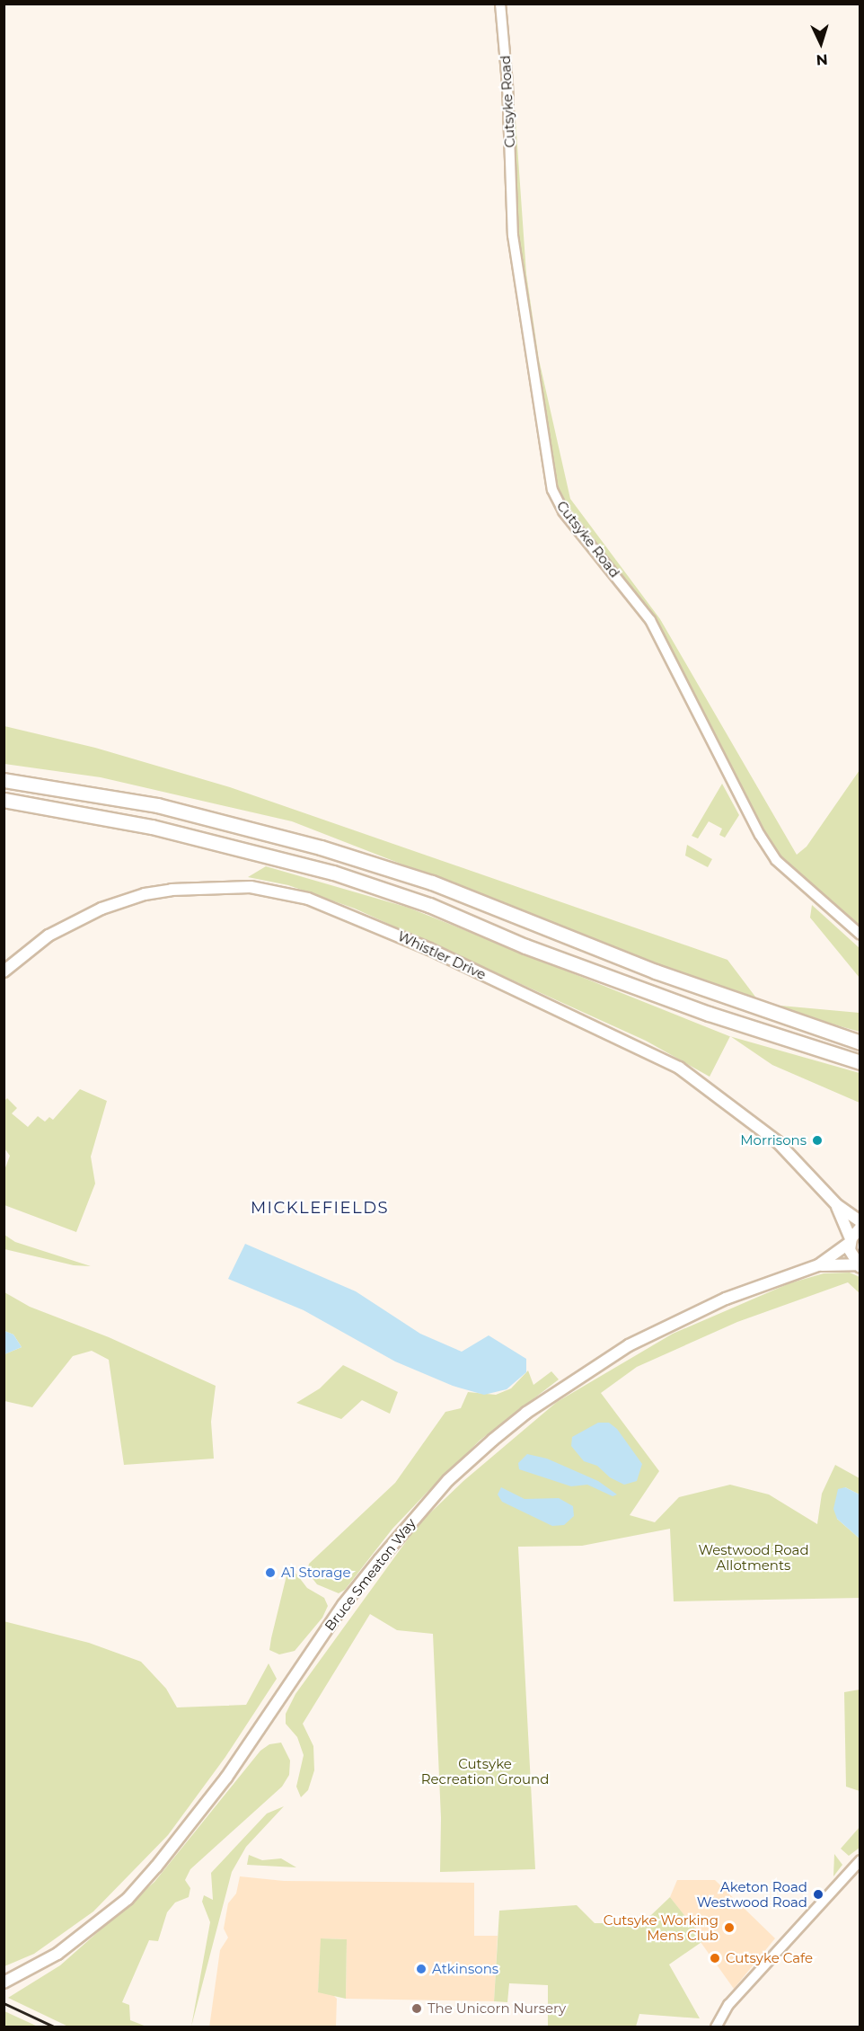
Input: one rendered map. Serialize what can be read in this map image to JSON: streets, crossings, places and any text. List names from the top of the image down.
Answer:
{
  "streets": {
    "main road": ["Cutsyke Road", "Whistler Drive", "Bruce Smeaton Way"]
  },
  "crossings": [
    ["Whistler Drive", "Bruce Smeaton Way"]
  ],
  "districts": ["MICKLEFIELDS"],
  "parks": ["Westwood Road Allotments", "Cutsyke Recreation Ground"],
  "places": [
    "Morrisons",
    "A1 Storage",
    "Aketon Road Westwood Road",
    "Cutsyke Working Mens Club",
    "Cutsyke Cafe",
    "Atkinsons",
    "The Unicorn Nursery"
  ],
  "north": "bottom"
}
